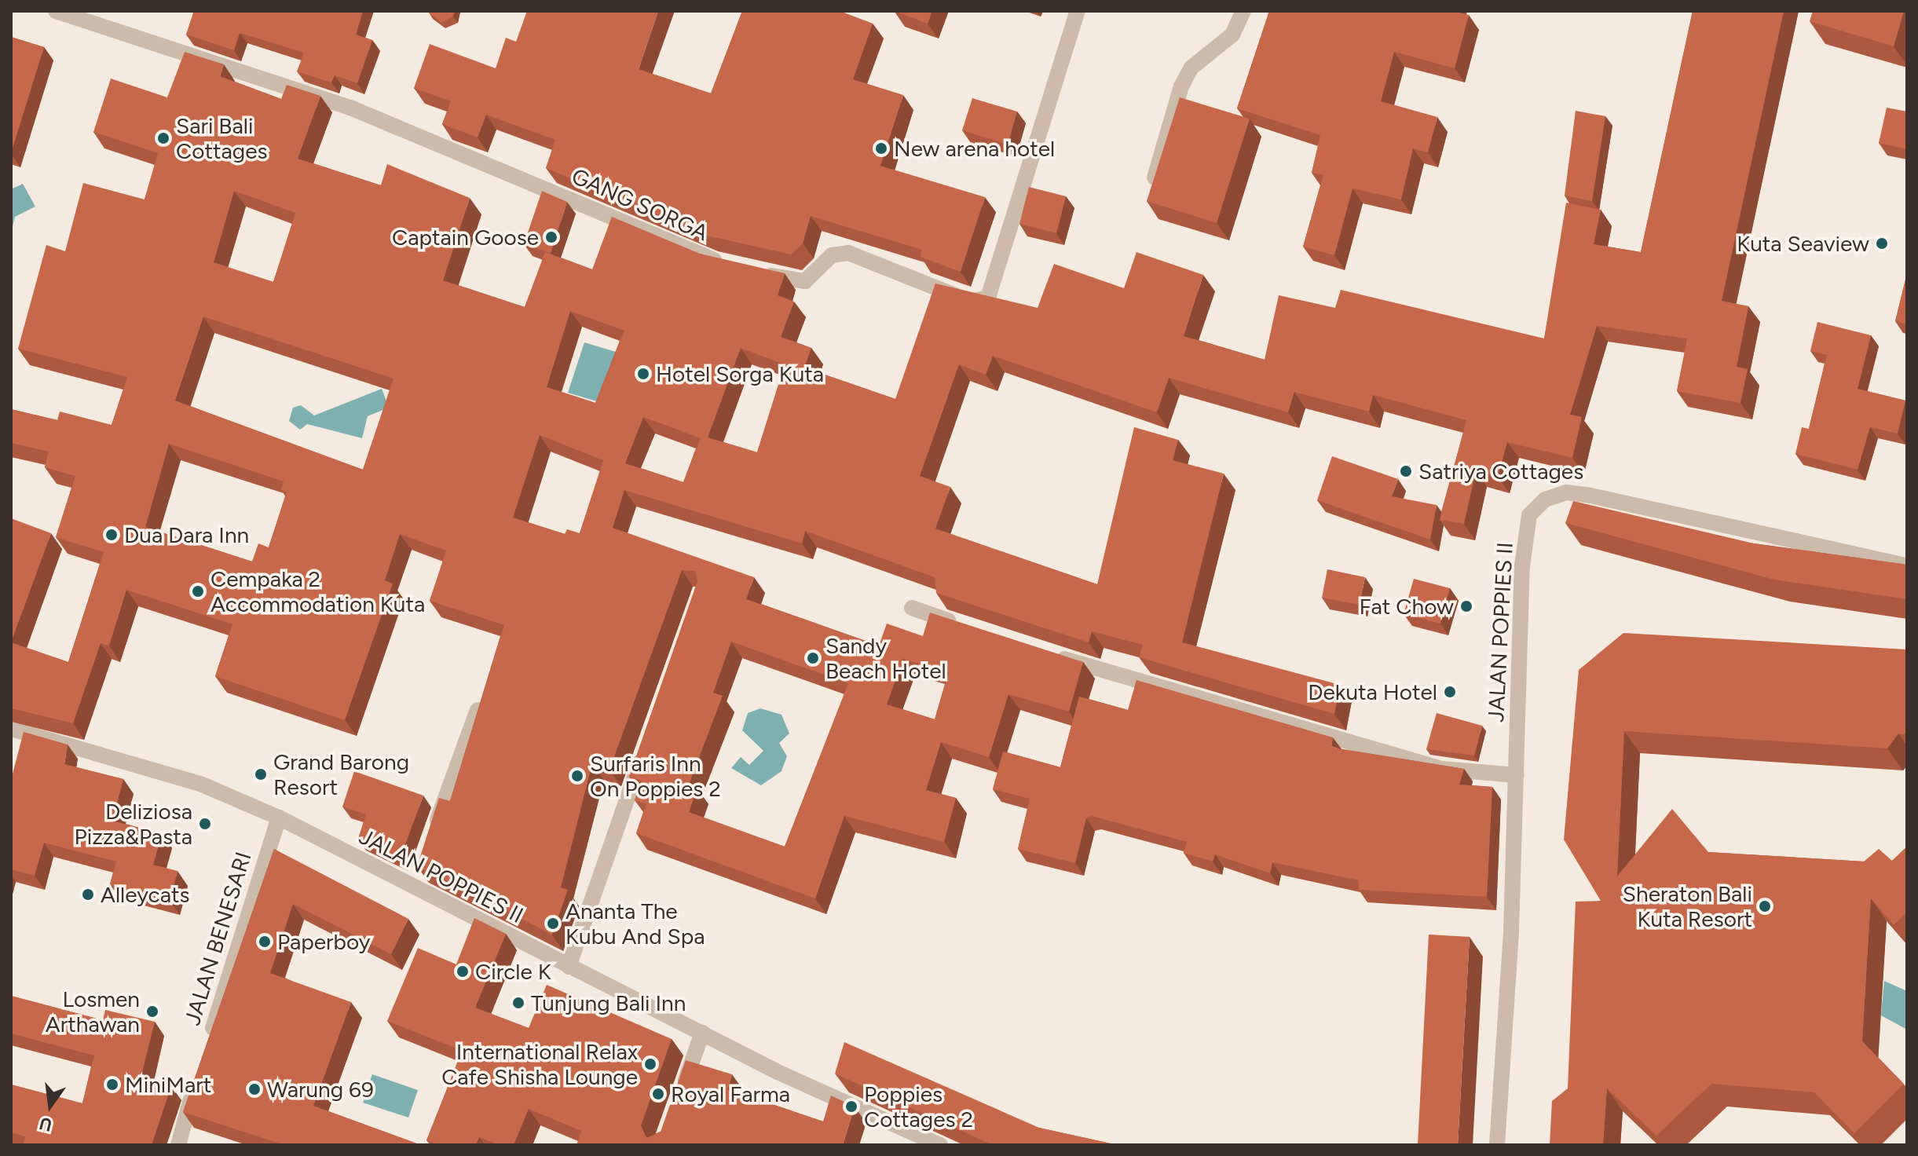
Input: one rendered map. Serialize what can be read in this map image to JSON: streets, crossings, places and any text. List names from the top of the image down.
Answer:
{
  "streets": {
    "street": ["GANG SORGA", "JALAN POPPIES II", "JALAN BENESARI"]
  },
  "crossings": [
    ["JALAN POPPIES II", "JALAN BENESARI"]
  ],
  "places": [
    "Sari Bali Cottages",
    "New arena hotel",
    "Captain Goose",
    "Kuta Seaview",
    "Hotel Sorga Kuta",
    "Satriya Cottages",
    "Dua Dara Inn",
    "Cempaka 2 Accommodation Kuta",
    "Fat Chow",
    "Sandy Beach Hotel",
    "Dekuta Hotel",
    "Grand Barong Resort",
    "Surfaris Inn On Poppies 2",
    "Deliziosa Pizza&Pasta",
    "Alleycats",
    "Sheraton Bali Kuta Resort",
    "Ananta The Kubu And Spa",
    "Paperboy",
    "Circle K",
    "Tunjung Bali Inn",
    "Losmen Arthawan",
    "International Relax Cafe Shisha Lounge",
    "MiniMart",
    "Warung 69",
    "Royal Farma",
    "Poppies Cottages 2"
  ],
  "north": "bottom"
}
